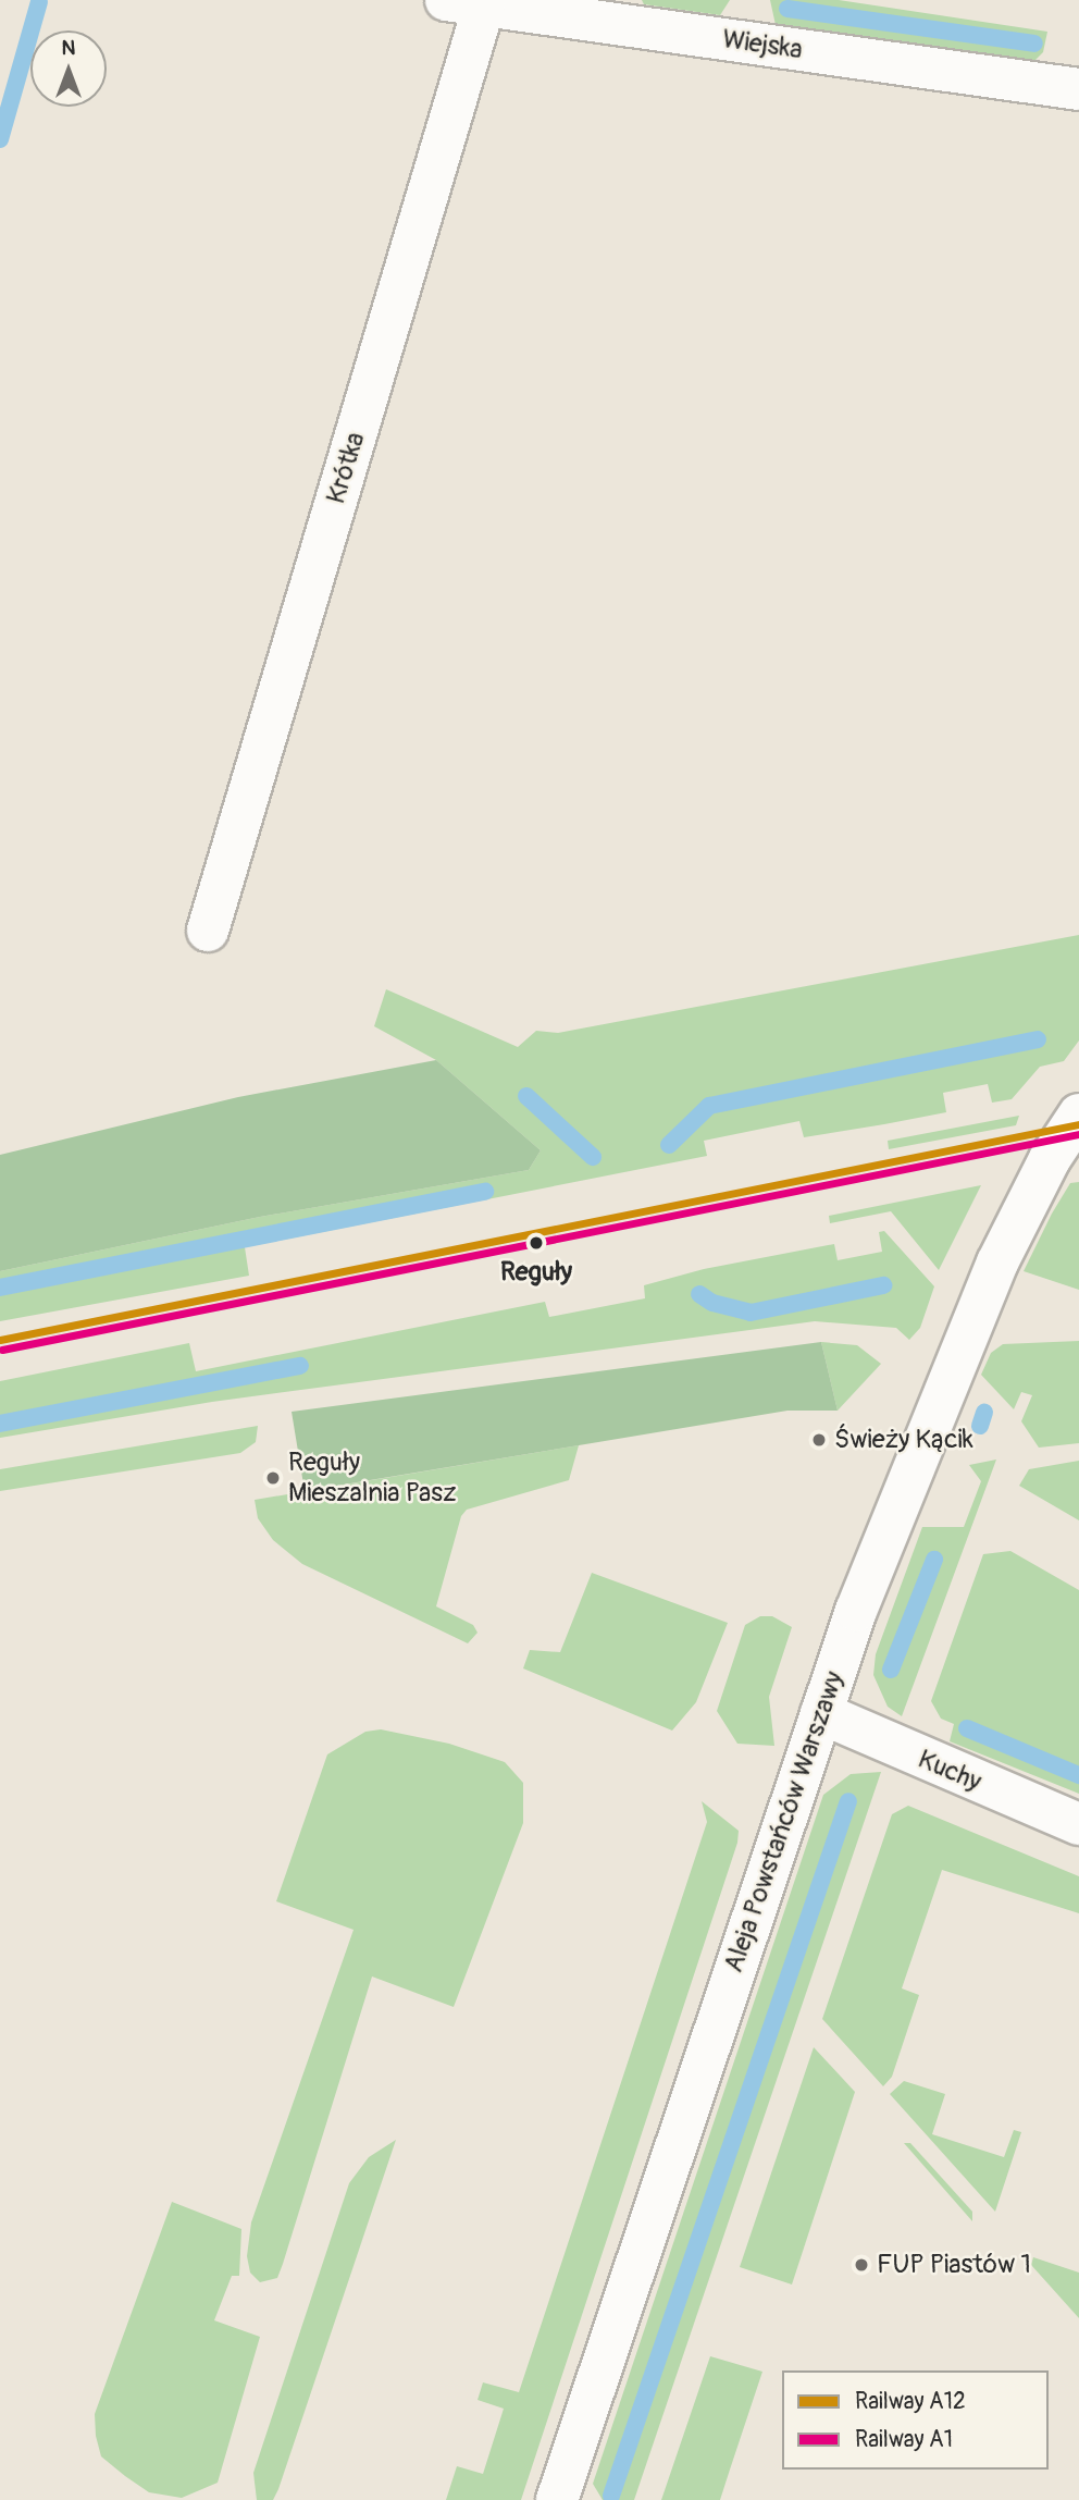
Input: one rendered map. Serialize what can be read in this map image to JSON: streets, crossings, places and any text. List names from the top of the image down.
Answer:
{
  "streets": {
    "street": [
      "Wiejska",
      "Krótka",
      "Kuchy",
      "Aleja Powstańców Warszawy"
    ]
  },
  "crossings": [
    ["Wiejska", "Krótka"],
    ["Kuchy", "Aleja Powstańców Warszawy"]
  ],
  "places": [
    "Reguły",
    "Świeży Kącik",
    "Reguły Mieszalnia Pasz",
    "FUP Piastów 1"
  ],
  "lines": ["rail line A12", "rail line A1"],
  "legend": ["Railway A12", "Railway A1"],
  "north": "top"
}
